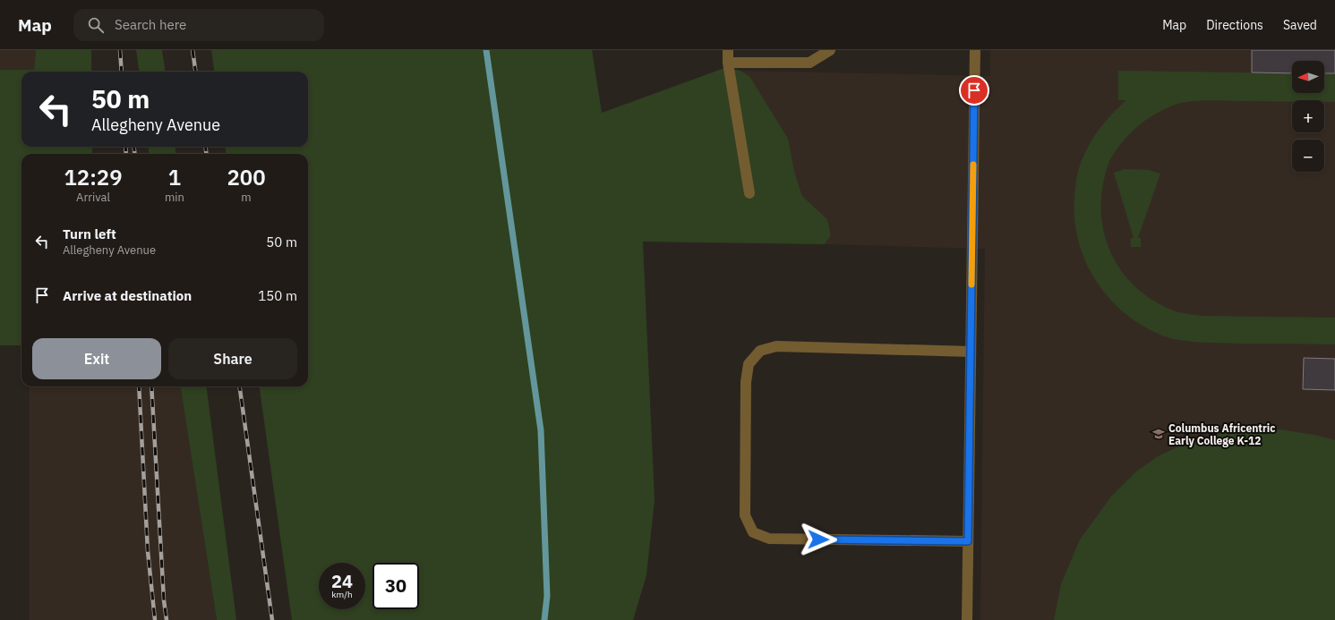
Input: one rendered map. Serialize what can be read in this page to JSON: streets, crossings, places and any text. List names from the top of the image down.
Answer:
{
  "places": {
    "school or university": ["Columbus Africentric Early College K-12"]
  },
  "north": "left",
  "page": {
    "header": "Map",
    "search": "Search here",
    "nav": ["Map", "Directions", "Saved"],
    "map_buttons": ["+", "−"],
    "turn": ["50 m", "Allegheny Avenue"],
    "eta": [
      "12:29",
      "Arrival",
      "1",
      "min",
      "200",
      "m"
    ],
    "list": [
      {
        "name": "Turn left",
        "note": "Allegheny Avenue",
        "value": "50 m"
      },
      {
        "name": "Arrive at destination",
        "value": "150 m"
      }
    ],
    "buttons": ["Exit", "Share"],
    "speed": "24 km/h",
    "limit": "30"
  }
}
